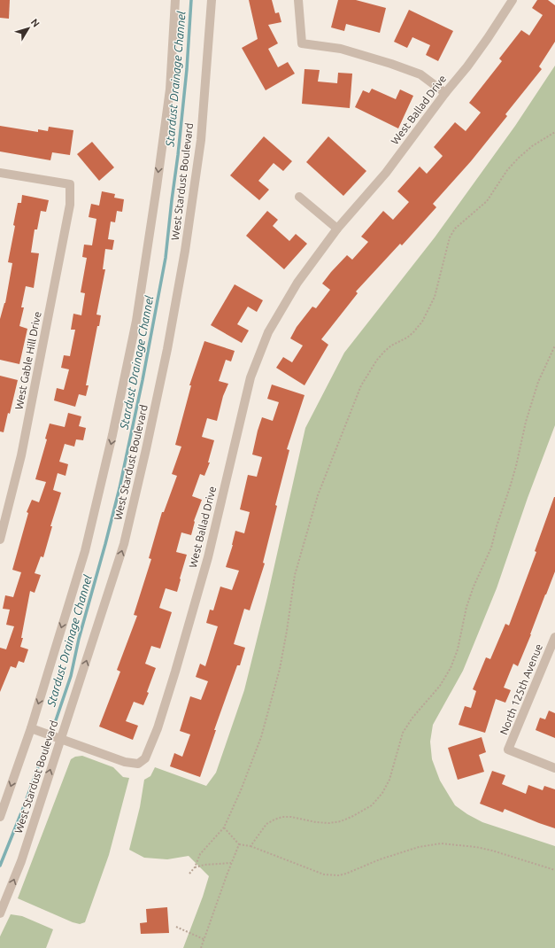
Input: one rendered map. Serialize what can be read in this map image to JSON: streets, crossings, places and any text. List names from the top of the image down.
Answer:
{
  "streets": {
    "street": [
      "West Ballad Drive",
      "West Stardust Boulevard",
      "West Gable Hill Drive",
      "North 125th Avenue"
    ]
  },
  "crossings": [
    ["West Ballad Drive", "West Stardust Boulevard"]
  ],
  "water": ["Stardust Drainage Channel"],
  "north": "top right"
}
